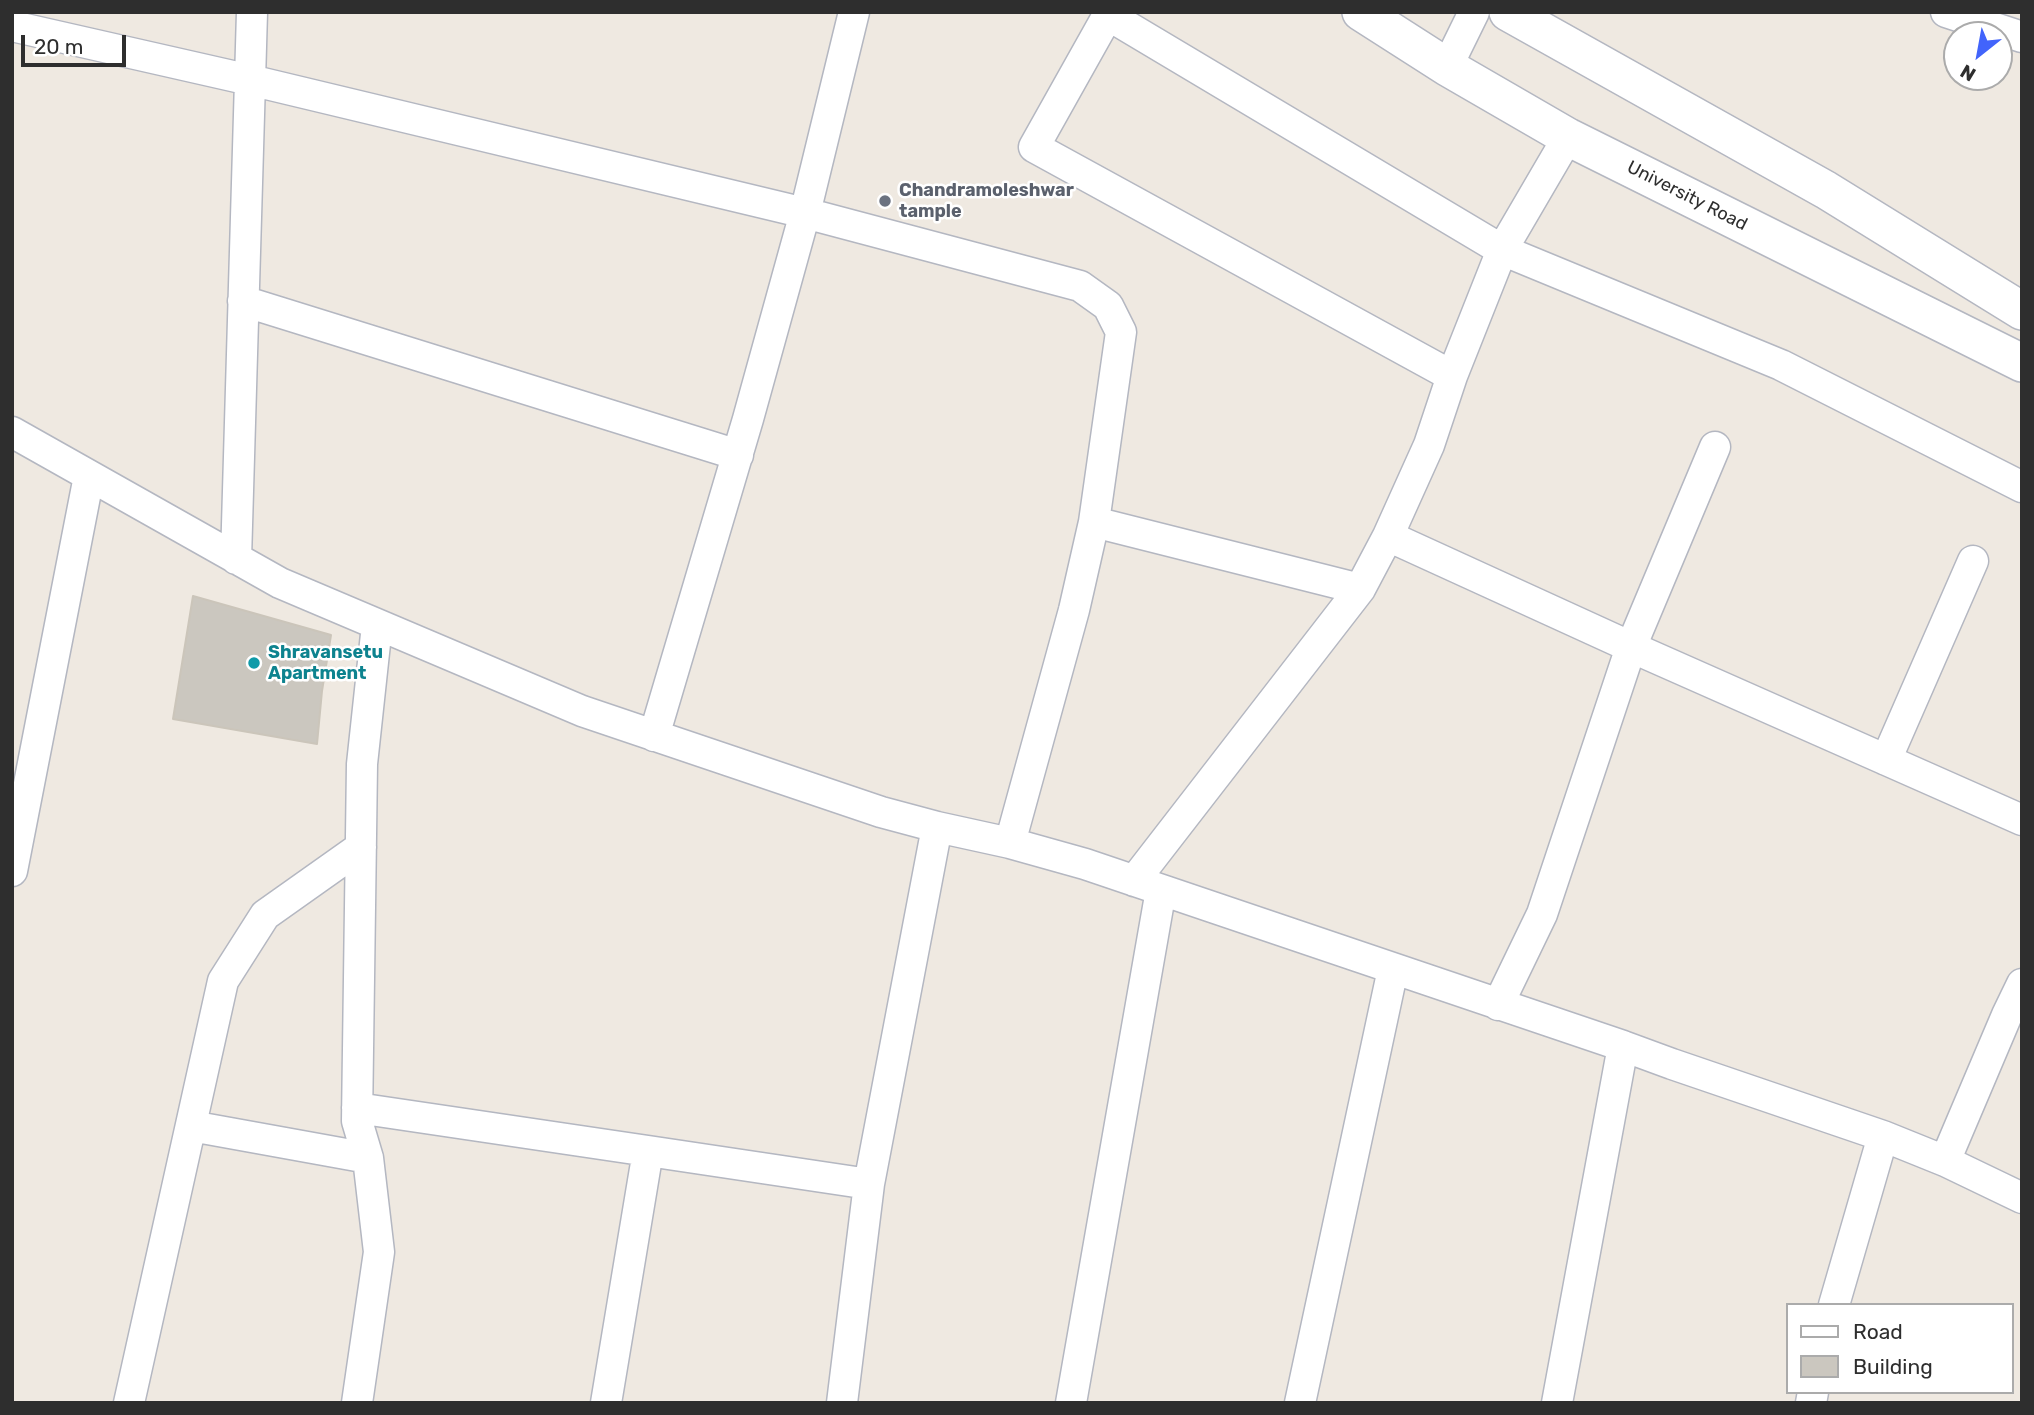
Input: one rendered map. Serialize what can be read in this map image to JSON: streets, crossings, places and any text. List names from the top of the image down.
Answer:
{
  "streets": {
    "street": ["University Road"]
  },
  "places": ["Chandramoleshwar tample", "Shravansetu Apartment"],
  "legend": ["Road", "Building"],
  "scale_bar": "20 m",
  "north": "bottom left"
}
